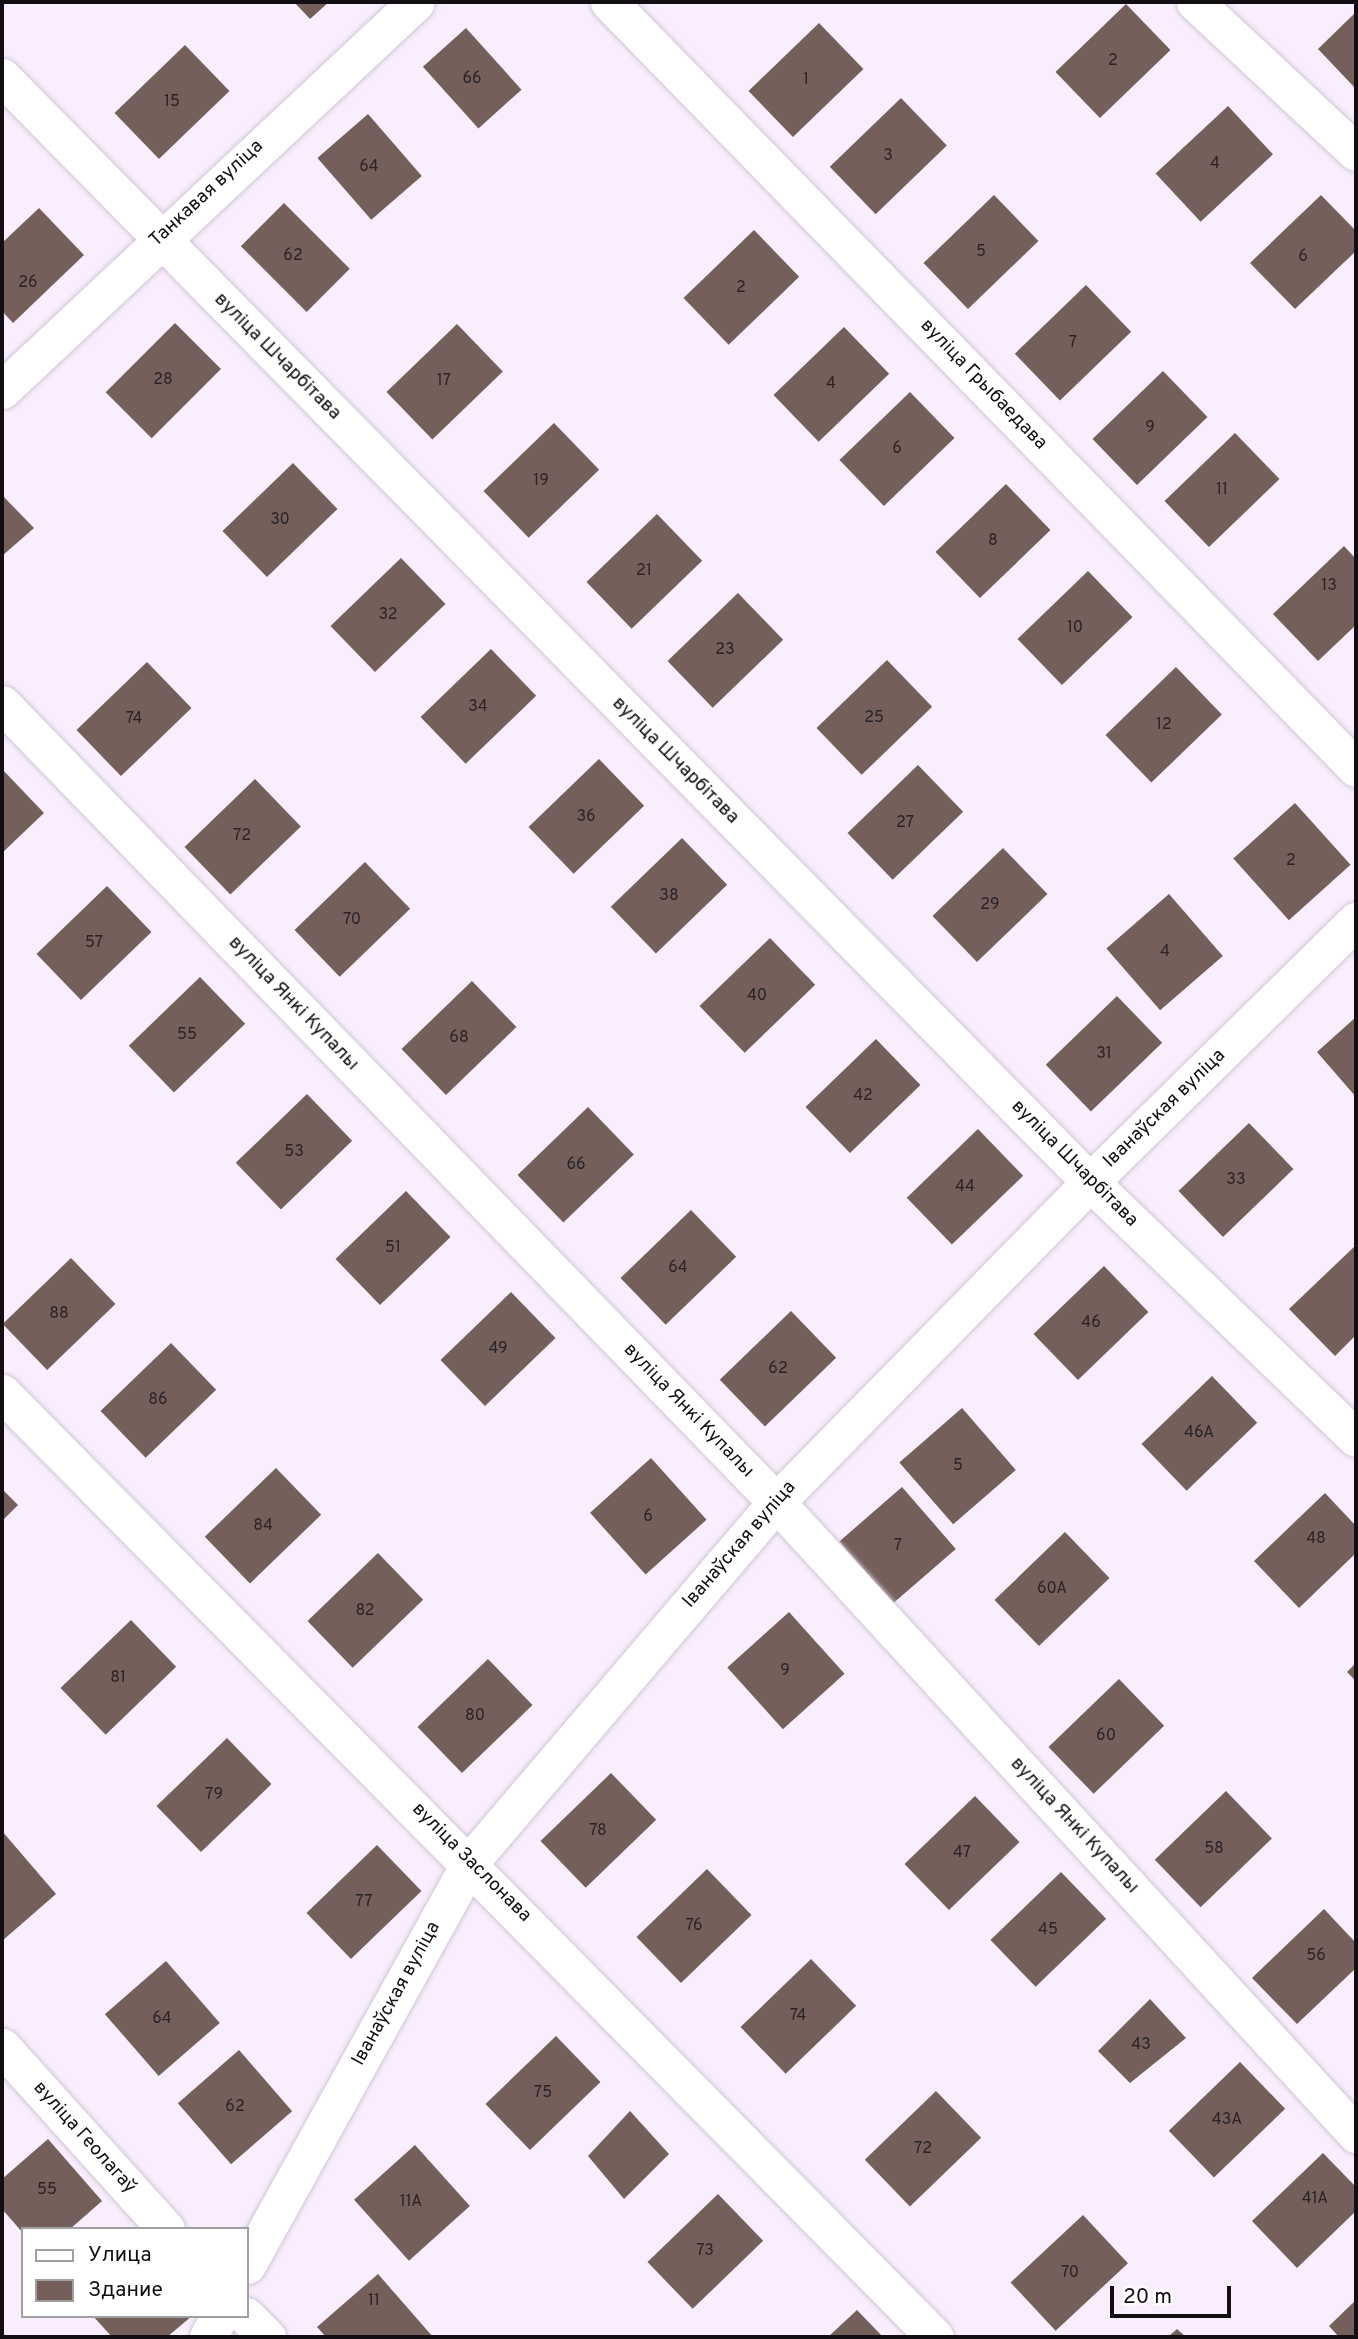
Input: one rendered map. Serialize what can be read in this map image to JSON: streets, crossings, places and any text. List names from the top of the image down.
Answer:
{
  "streets": {
    "street": [
      "Танкавая вуліца",
      "вуліца Шчарбітава",
      "вуліца Грыбаедава",
      "вуліца Янкі Купалы",
      "Іванаўская вуліца",
      "вуліца Заслонава",
      "вуліца Геолагаў"
    ]
  },
  "crossings": [
    ["Танкавая вуліца", "вуліца Шчарбітава"],
    ["вуліца Шчарбітава", "Іванаўская вуліца"],
    ["вуліца Янкі Купалы", "Іванаўская вуліца"],
    ["Іванаўская вуліца", "вуліца Заслонава"]
  ],
  "house_numbers": [
    "2",
    "66",
    "1",
    "15",
    "3",
    "4",
    "64",
    "5",
    "62",
    "6",
    "26",
    "2",
    "7",
    "28",
    "17",
    "4",
    "9",
    "6",
    "19",
    "11",
    "30",
    "8",
    "21",
    "13",
    "32",
    "10",
    "23",
    "34",
    "25",
    "74",
    "12",
    "36",
    "27",
    "72",
    "2",
    "38",
    "29",
    "70",
    "57",
    "4",
    "40",
    "55",
    "68",
    "31",
    "42",
    "53",
    "66",
    "33",
    "44",
    "51",
    "64",
    "88",
    "46",
    "49",
    "62",
    "86",
    "46А",
    "5",
    "6",
    "84",
    "48",
    "7",
    "60А",
    "82",
    "9",
    "81",
    "80",
    "60",
    "79",
    "78",
    "58",
    "47",
    "77",
    "76",
    "45",
    "56",
    "74",
    "64",
    "43",
    "75",
    "62",
    "43А",
    "72",
    "55",
    "41А",
    "11А",
    "73",
    "70",
    "11"
  ],
  "legend": ["Улица", "Здание"],
  "scale_bar": "20 m"
}
